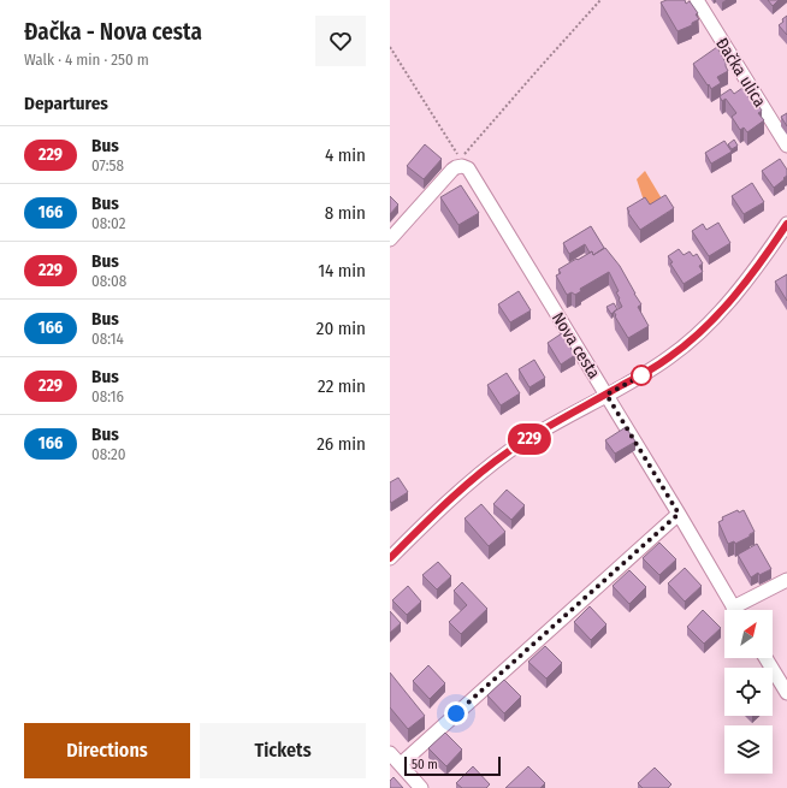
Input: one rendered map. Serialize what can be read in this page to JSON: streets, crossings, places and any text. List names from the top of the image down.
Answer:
{
  "streets": {
    "street": ["Đačka ulica", "Nova cesta"]
  },
  "lines": ["bus line 229"],
  "scale_bar": "50 m",
  "north": "top right",
  "page": {
    "heading": [
      ["Đačka - Nova cesta", "Walk · 4 min · 250 m"],
      "Departures"
    ],
    "on_map": "229",
    "list": [
      {
        "mark": "229",
        "name": "Bus",
        "note": "07:58",
        "value": "4 min"
      },
      {
        "mark": "166",
        "name": "Bus",
        "note": "08:02",
        "value": "8 min"
      },
      {
        "mark": "229",
        "name": "Bus",
        "note": "08:08",
        "value": "14 min"
      },
      {
        "mark": "166",
        "name": "Bus",
        "note": "08:14",
        "value": "20 min"
      },
      {
        "mark": "229",
        "name": "Bus",
        "note": "08:16",
        "value": "22 min"
      },
      {
        "mark": "166",
        "name": "Bus",
        "note": "08:20",
        "value": "26 min"
      }
    ],
    "buttons": ["Directions", "Tickets"],
    "scale": "50 m"
  }
}
